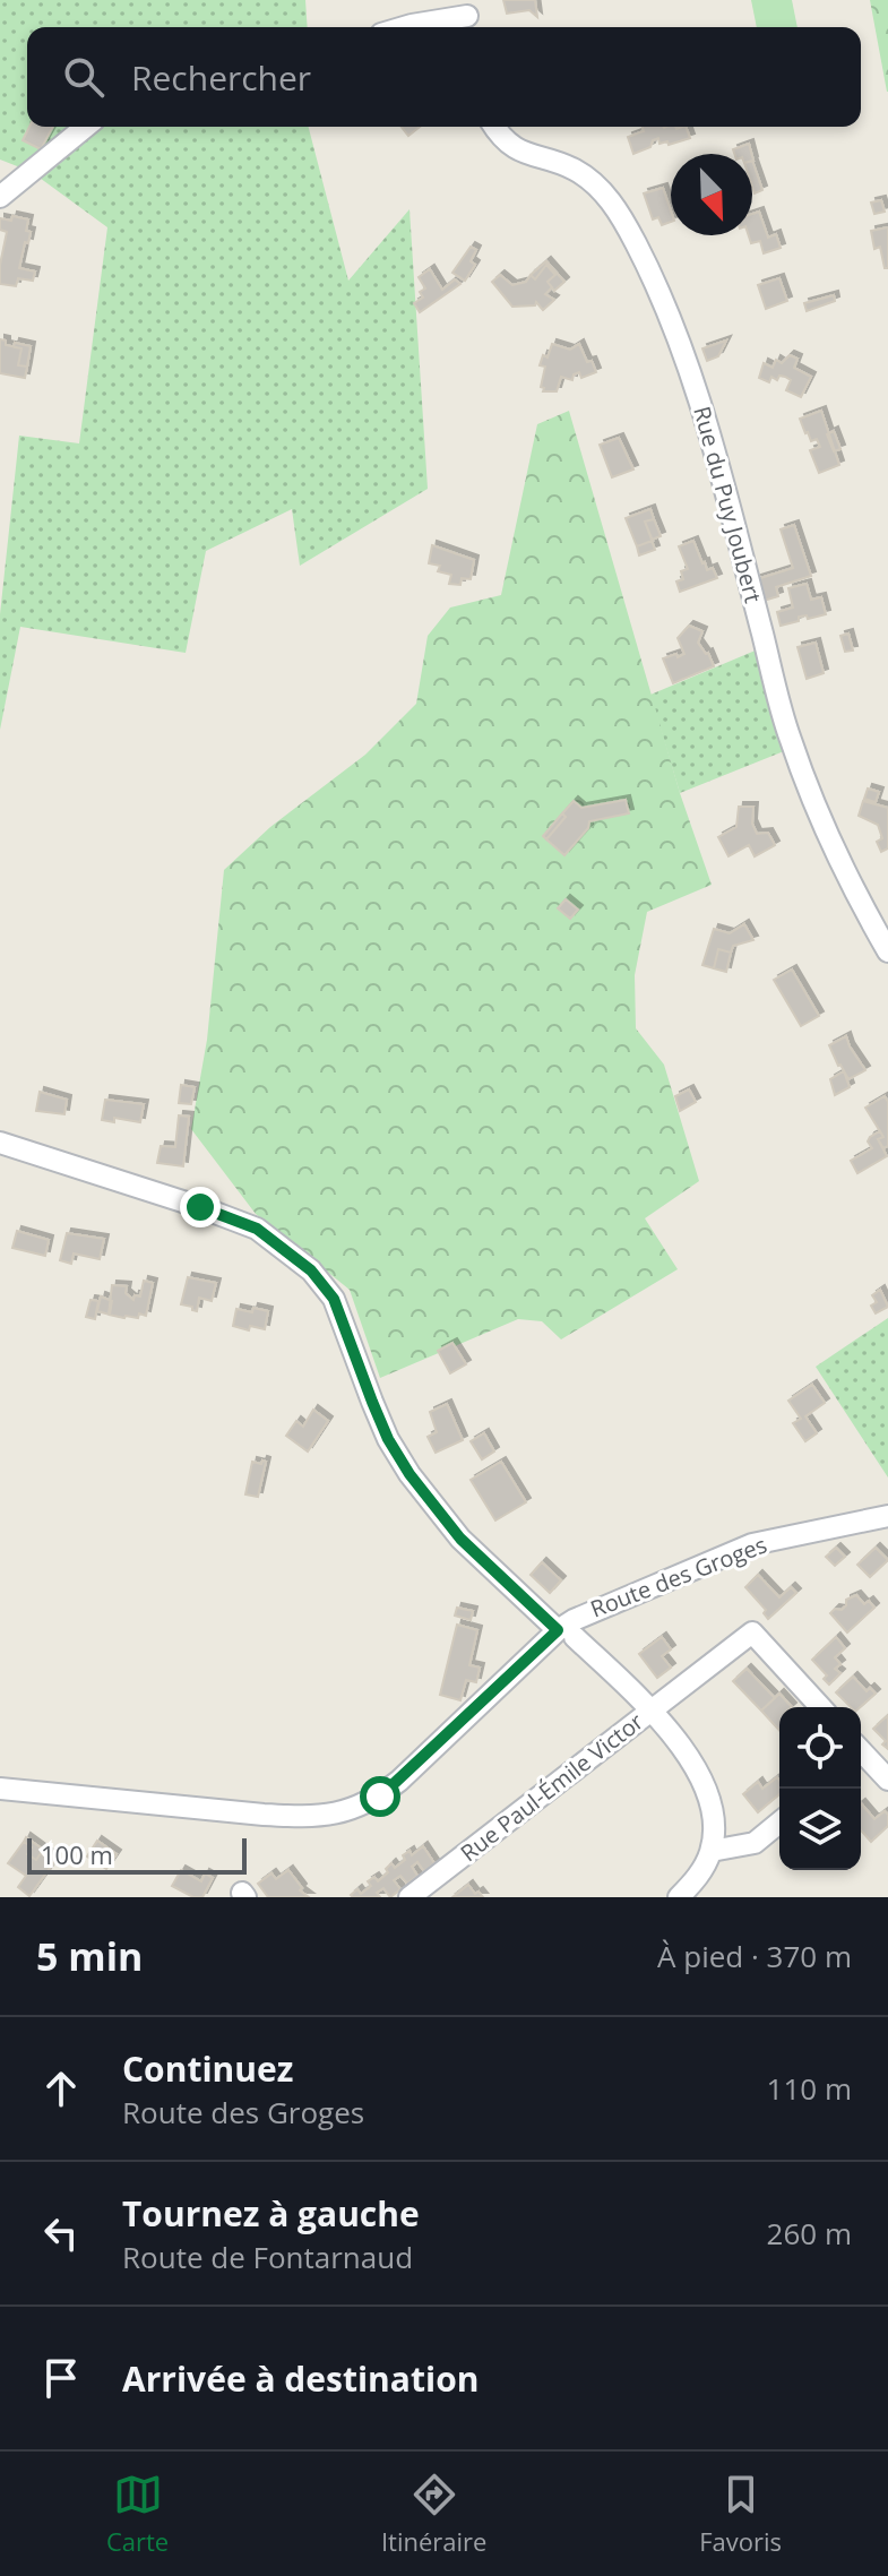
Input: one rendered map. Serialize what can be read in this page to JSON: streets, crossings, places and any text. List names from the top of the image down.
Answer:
{
  "streets": {
    "street": ["Rue du Puy Joubert", "Route des Groges", "Rue Paul-Émile Victor"]
  },
  "scale_bar": "100 m",
  "north": "bottom right",
  "page": {
    "search": "Rechercher",
    "scale": "100 m",
    "heading": ["5 min", "À pied · 370 m"],
    "list": [
      ["Continuez", "Route des Groges", "110 m"],
      ["Tournez à gauche", "Route de Fontarnaud", "260 m"],
      "Arrivée à destination"
    ],
    "nav": ["Carte", "Itinéraire", "Favoris"]
  }
}
